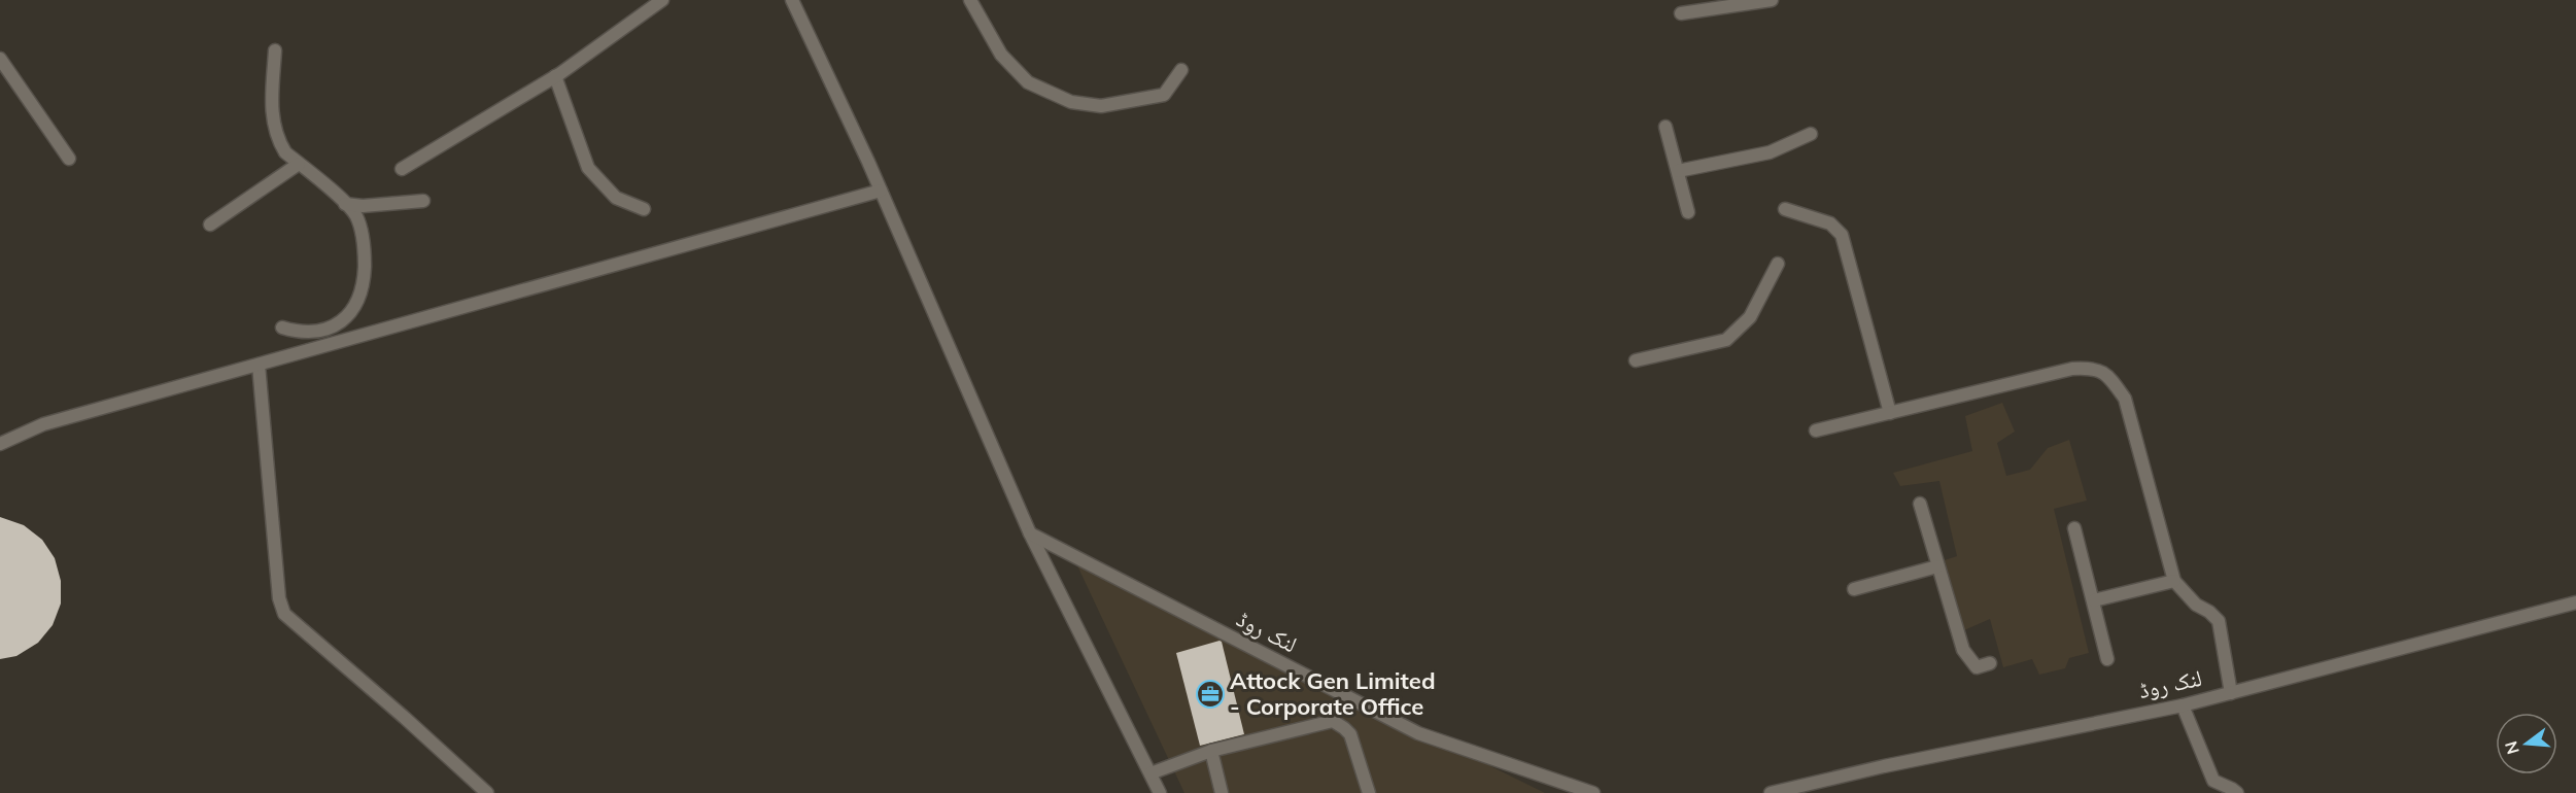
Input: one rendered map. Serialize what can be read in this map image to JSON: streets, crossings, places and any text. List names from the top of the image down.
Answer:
{
  "streets": {
    "lane": ["لنک روڈ"]
  },
  "places": {
    "office": ["Attock Gen Limited - Corporate Office"]
  },
  "north": "left"
}
